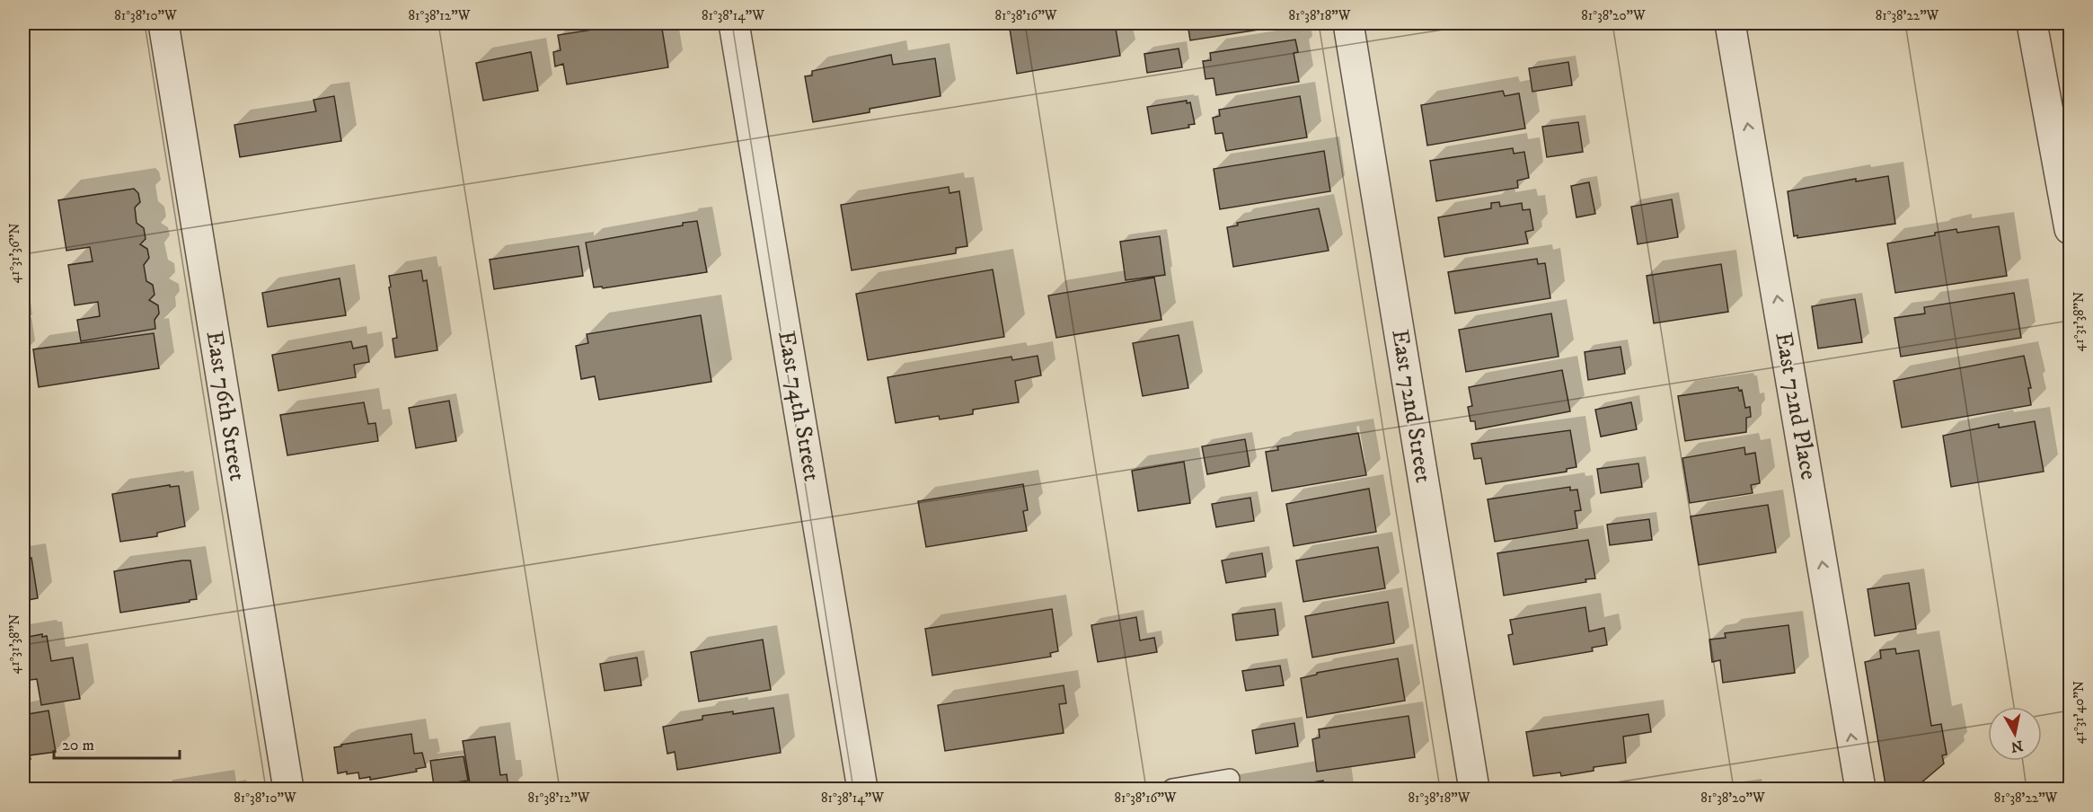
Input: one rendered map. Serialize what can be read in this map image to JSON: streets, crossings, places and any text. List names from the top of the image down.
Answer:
{
  "streets": {
    "street": [
      "East 76th Street",
      "East 74th Street",
      "East 72nd Street",
      "East 72nd Place"
    ]
  },
  "one_way": ["East 72nd Place"],
  "scale_bar": "20 m",
  "north": "bottom",
  "coordinates": [
    "81°38'10\"W",
    "81°38'12\"W",
    "81°38'14\"W",
    "81°38'16\"W",
    "81°38'18\"W",
    "81°38'20\"W",
    "81°38'22\"W",
    "41°31'36\"N",
    "41°31'38\"N",
    "41°31'40\"N"
  ]
}
